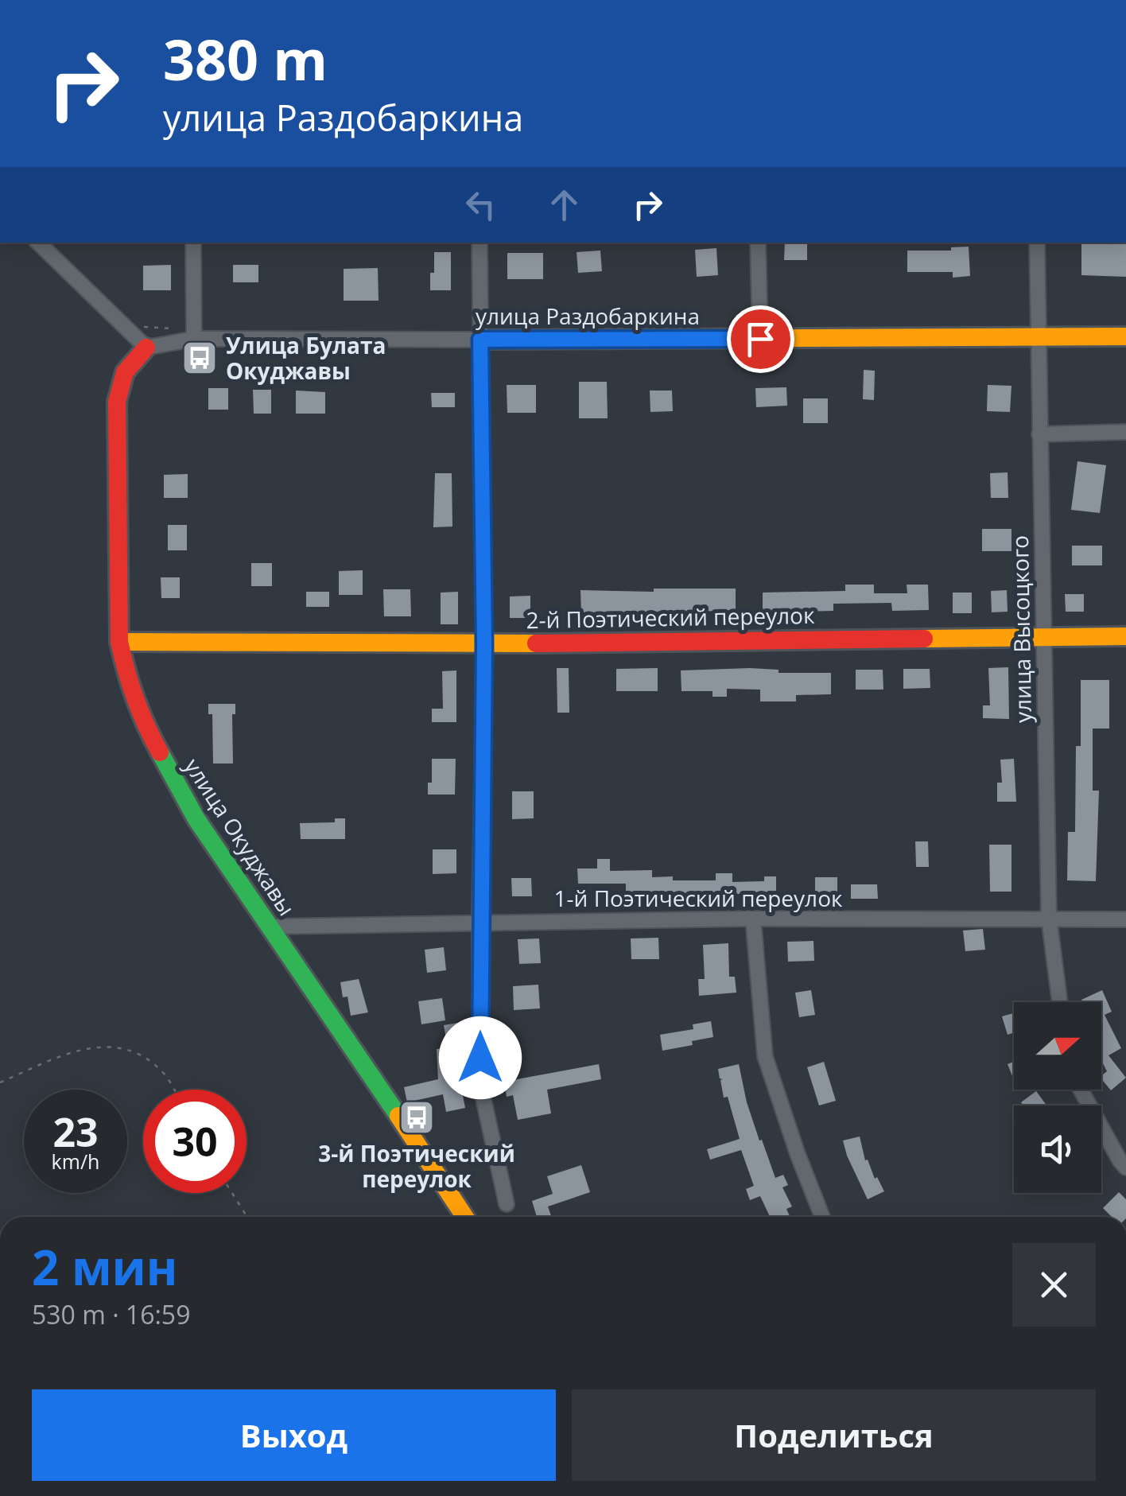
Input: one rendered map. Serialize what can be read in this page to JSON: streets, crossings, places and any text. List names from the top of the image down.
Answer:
{
  "streets": {
    "street": [
      "улица Раздобаркина",
      "2-й Поэтический переулок",
      "улица Высоцкого",
      "улица Окуджавы",
      "1-й Поэтический переулок"
    ]
  },
  "crossings": [
    ["улица Раздобаркина", "улица Высоцкого"],
    ["улица Раздобаркина", "улица Окуджавы"],
    ["2-й Поэтический переулок", "улица Высоцкого"],
    ["2-й Поэтический переулок", "улица Окуджавы"],
    ["улица Высоцкого", "1-й Поэтический переулок"],
    ["улица Окуджавы", "1-й Поэтический переулок"]
  ],
  "places": {
    "bus stop": ["Улица Булата Окуджавы", "3-й Поэтический переулок"]
  },
  "north": "right",
  "page": {
    "turn": ["380 m", "улица Раздобаркина"],
    "speed": "23 km/h",
    "limit": "30",
    "heading": ["2 мин", "530 m · 16:59"],
    "buttons": ["Выход", "Поделиться"]
  }
}
